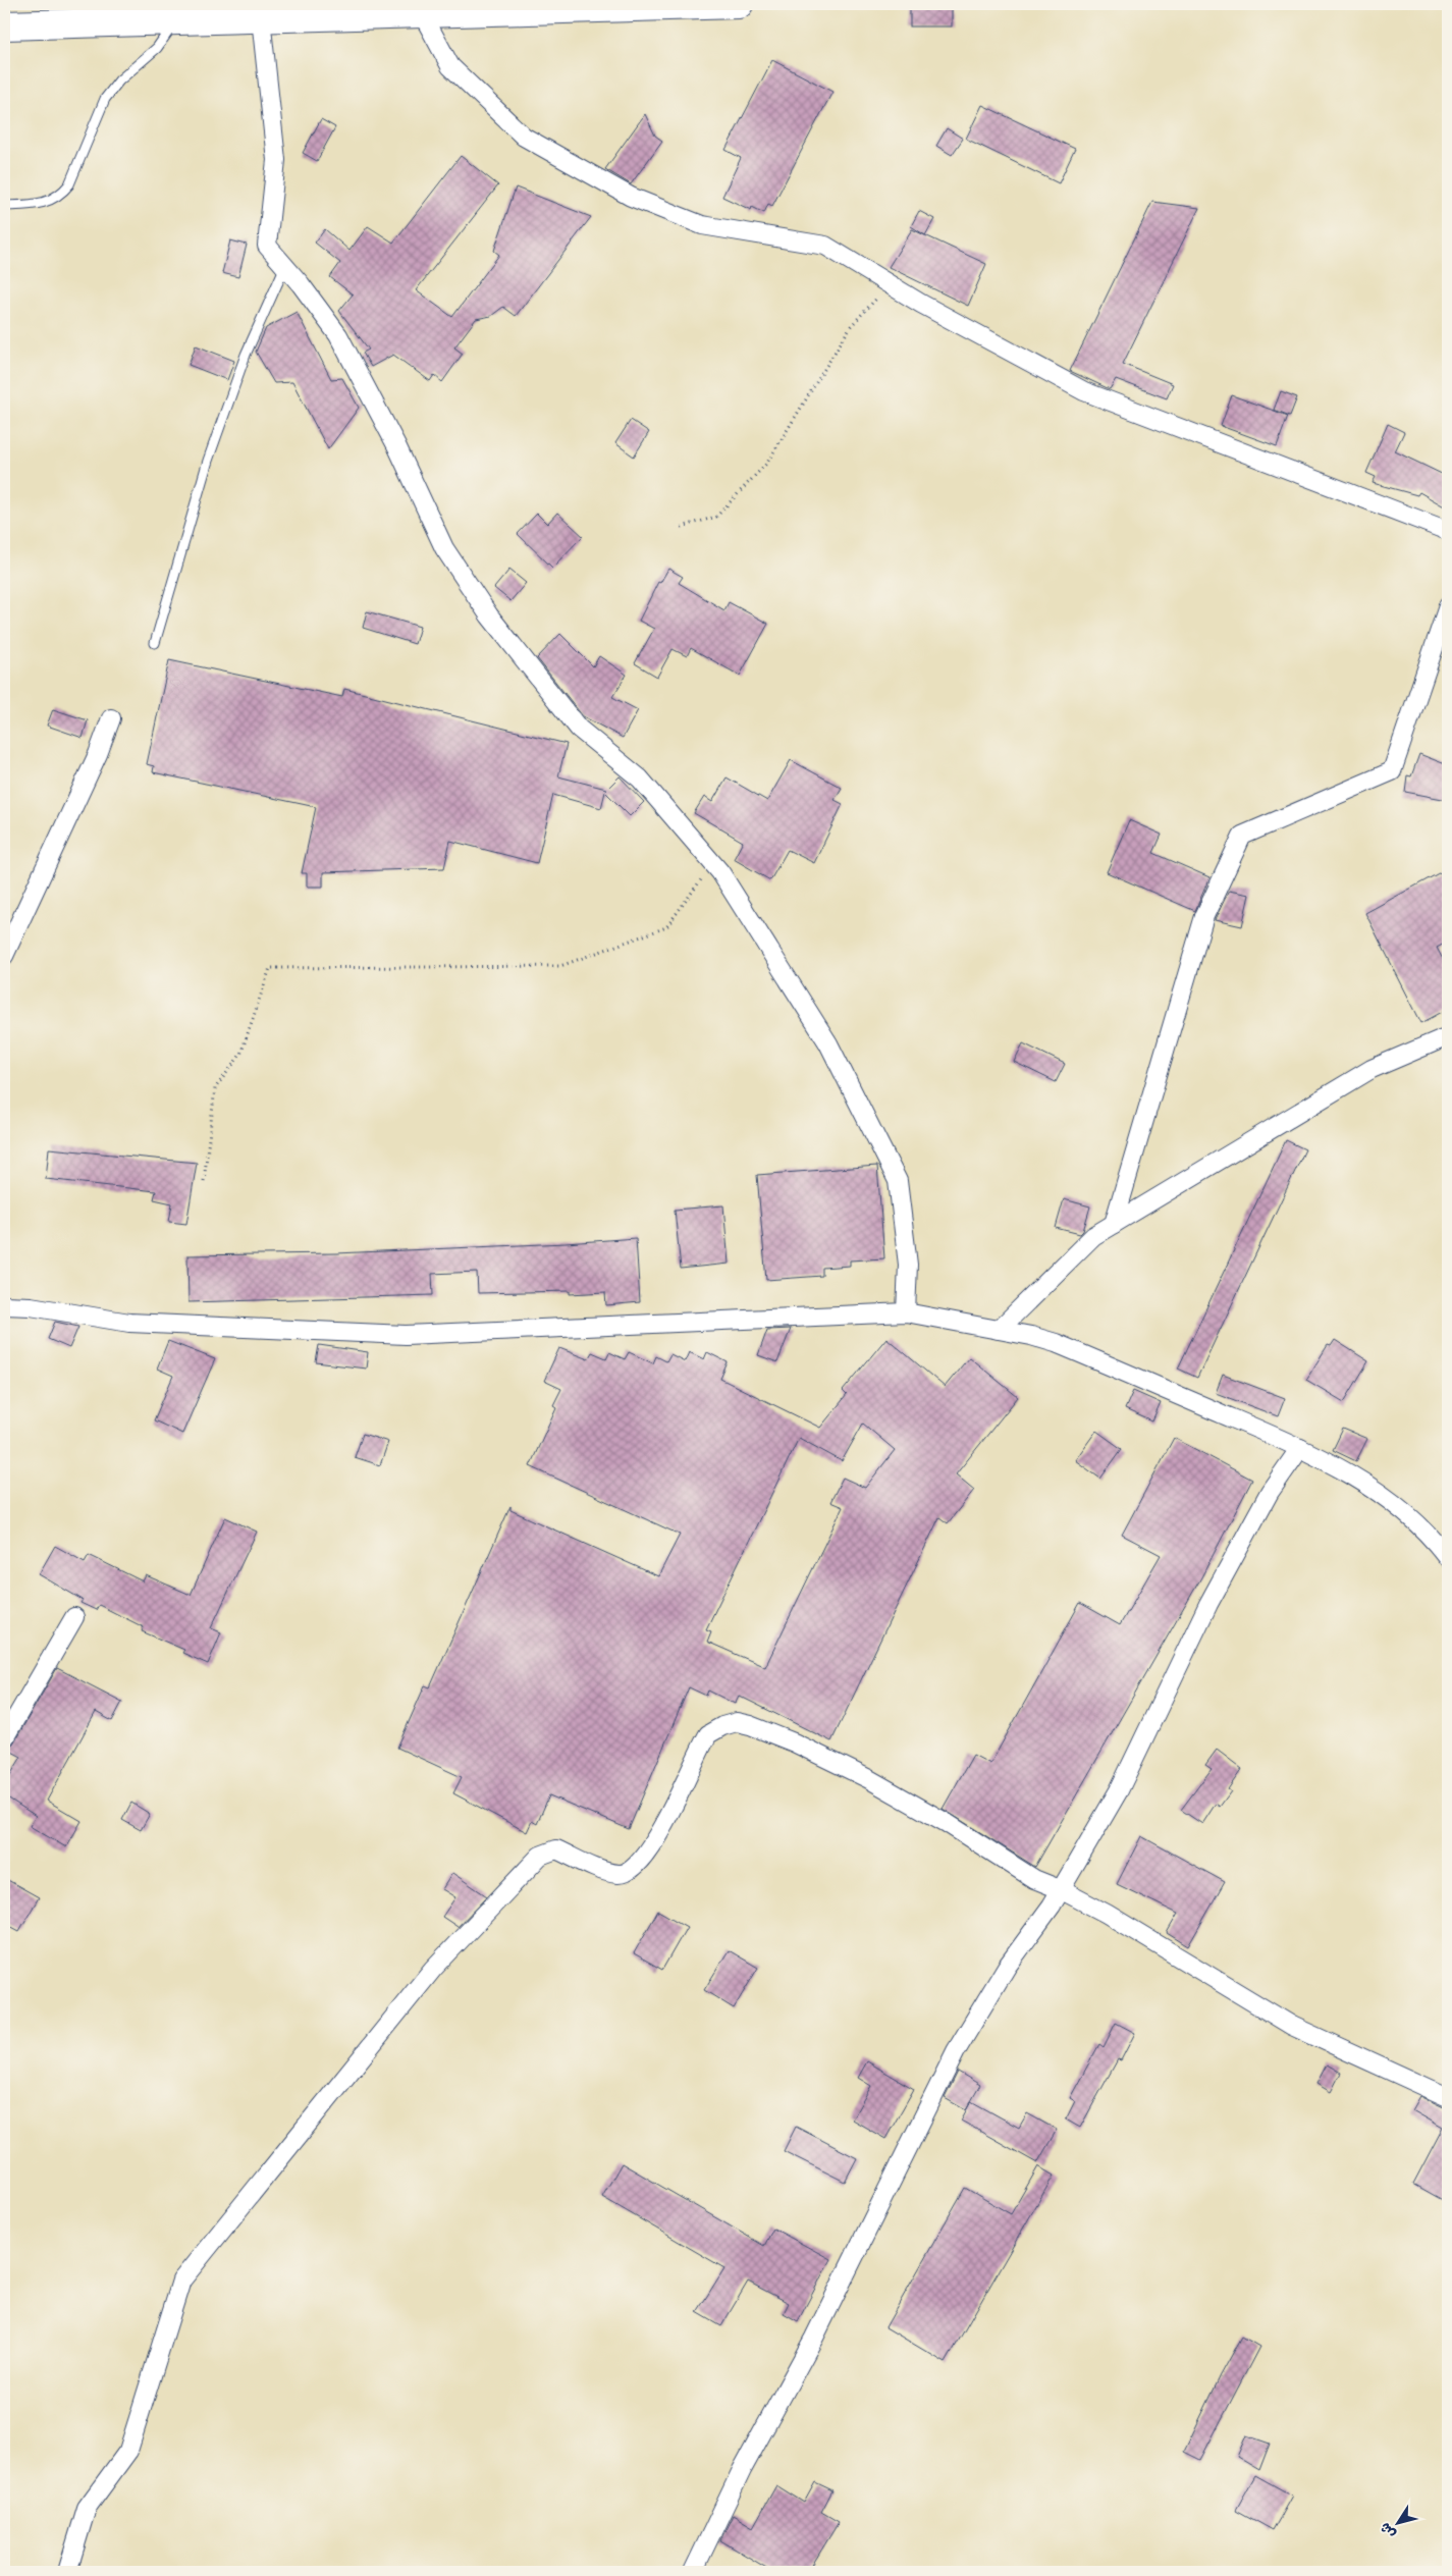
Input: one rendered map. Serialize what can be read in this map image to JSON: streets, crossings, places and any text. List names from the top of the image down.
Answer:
{
  "north": "bottom left"
}
